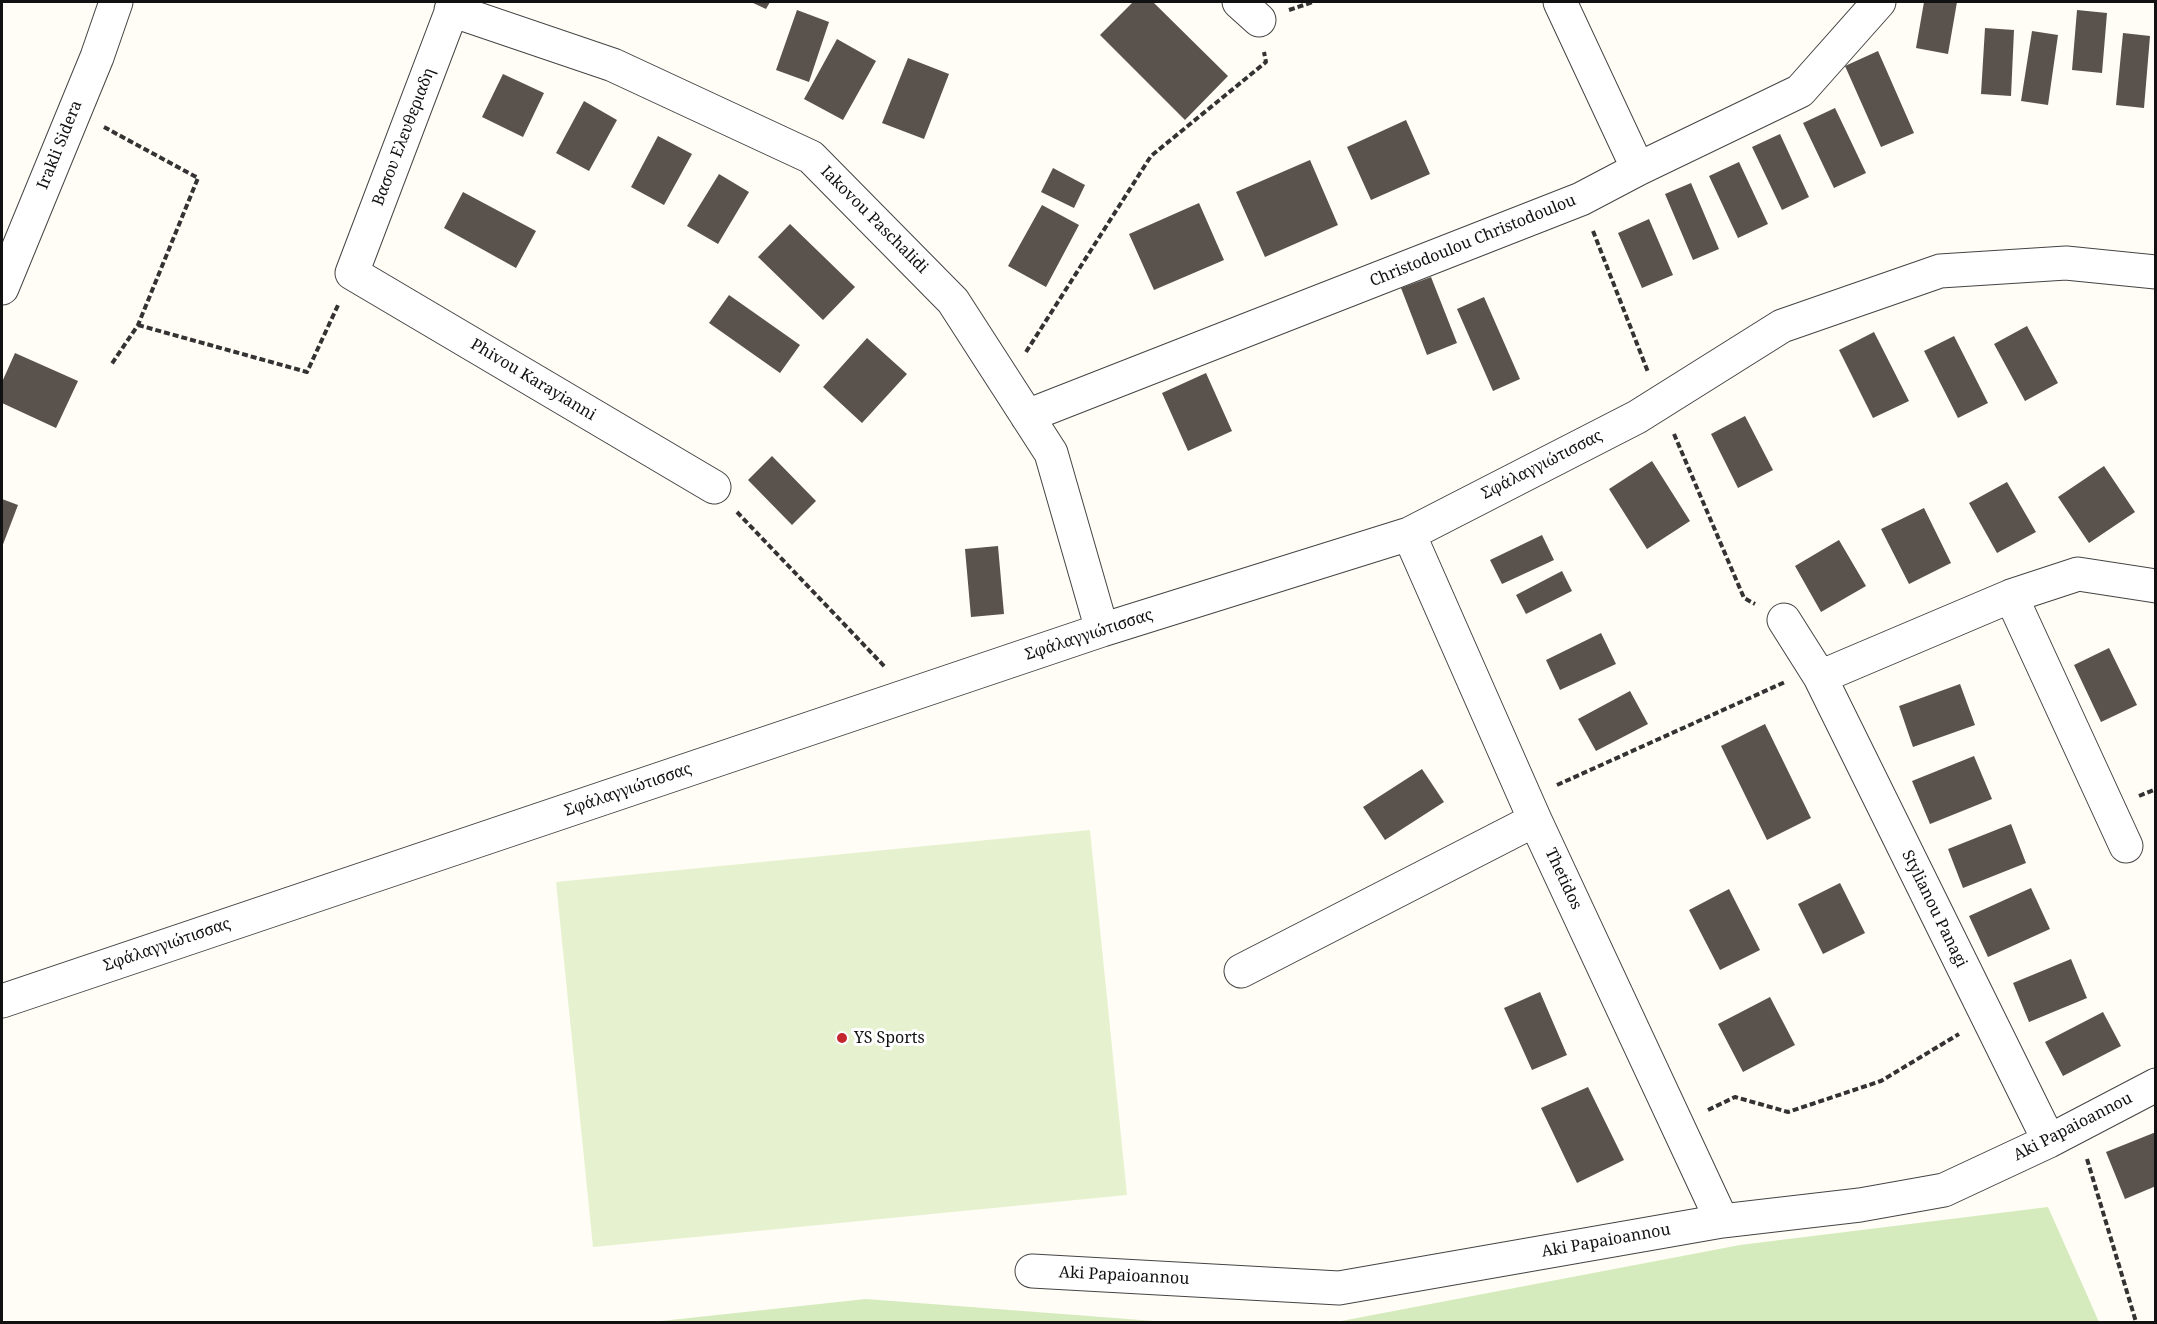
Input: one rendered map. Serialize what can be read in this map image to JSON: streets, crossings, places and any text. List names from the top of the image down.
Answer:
{
  "streets": {
    "street": [
      "Βασου Ελευθεριαδη",
      "Irakli Sidera",
      "Iakovou Paschalidi",
      "Christodoulou Christodoulou",
      "Phivou Karayianni",
      "Σφάλαγγιώτισσας",
      "Thetidos",
      "Stylianou Panagi",
      "Aki Papaioannou"
    ]
  },
  "crossings": [
    ["Βασου Ελευθεριαδη", "Iakovou Paschalidi"],
    ["Βασου Ελευθεριαδη", "Phivou Karayianni"],
    ["Iakovou Paschalidi", "Christodoulou Christodoulou"],
    ["Iakovou Paschalidi", "Σφάλαγγιώτισσας"],
    ["Σφάλαγγιώτισσας", "Thetidos"],
    ["Thetidos", "Aki Papaioannou"],
    ["Stylianou Panagi", "Aki Papaioannou"]
  ],
  "places": ["YS Sports"]
}
